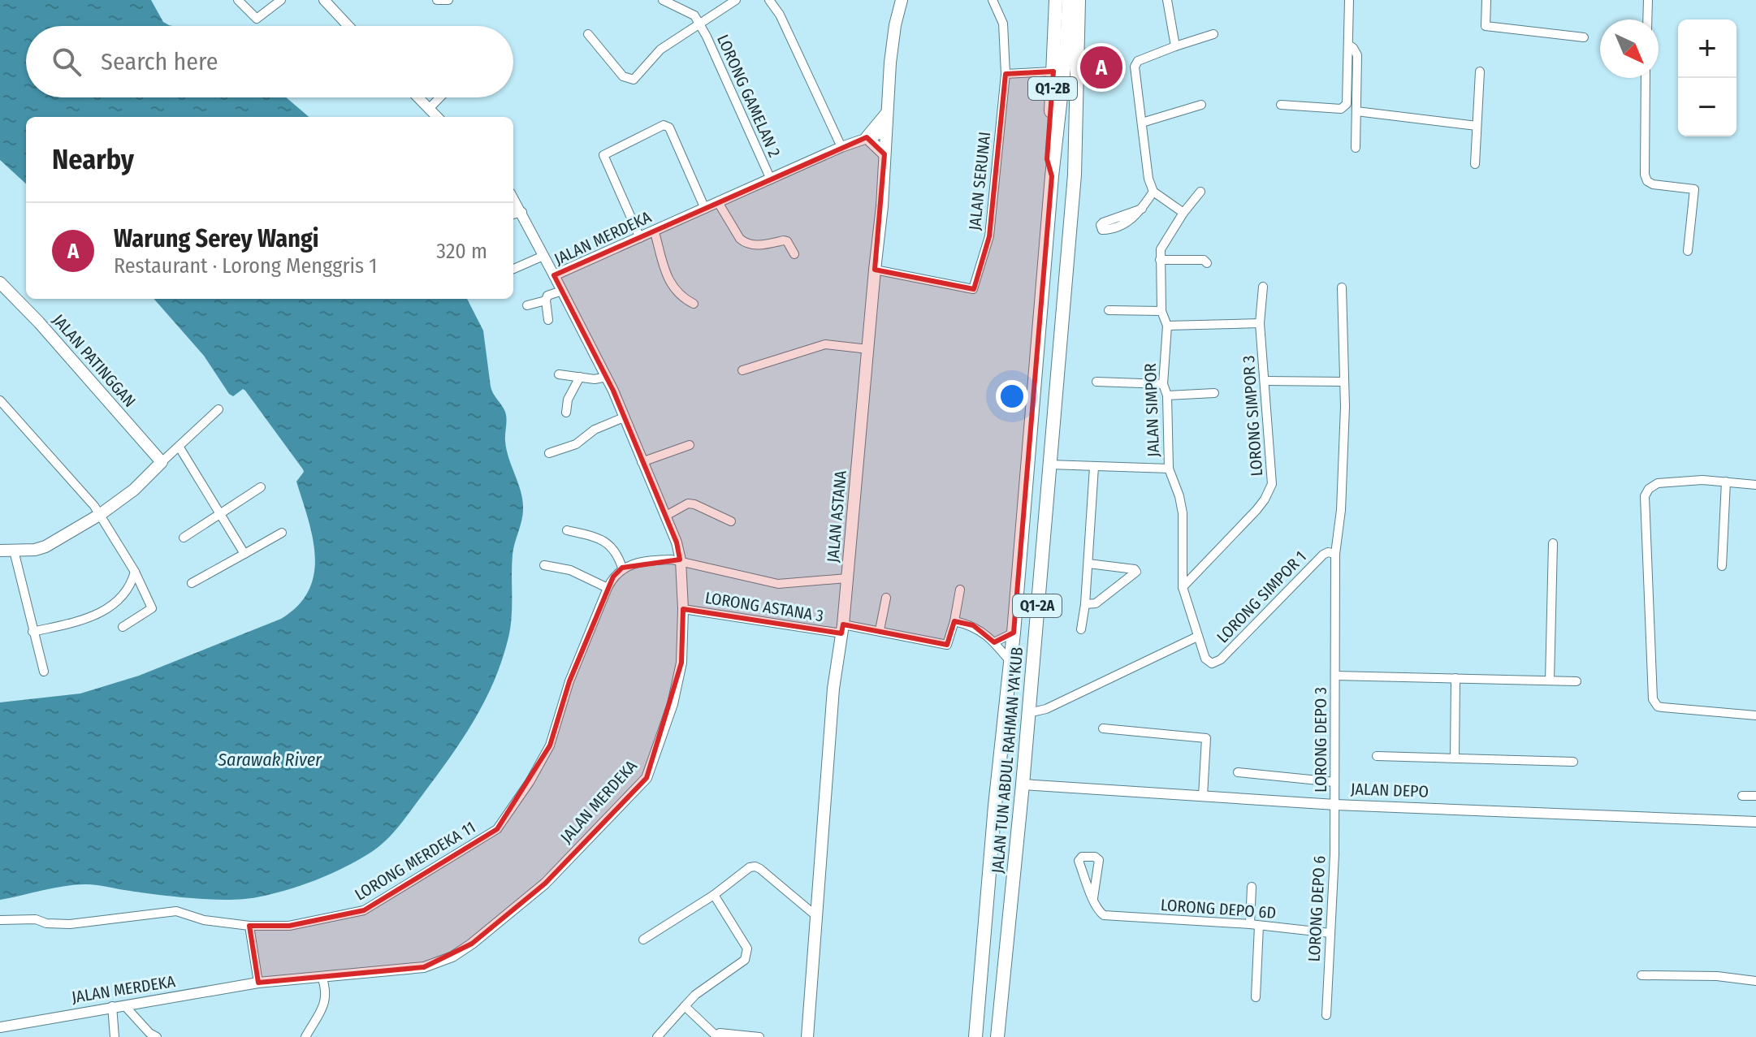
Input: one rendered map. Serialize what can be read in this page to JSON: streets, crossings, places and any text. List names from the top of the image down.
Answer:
{
  "streets": {
    "main road": [
      "Q1-2B",
      "JALAN PATINGGAN",
      "JALAN ASTANA",
      "Q1-2A",
      "JALAN TUN ABDUL RAHMAN YA'KUB"
    ],
    "street": [
      "LORONG GAMELAN 2",
      "JALAN SERUNAI",
      "JALAN MERDEKA",
      "JALAN SIMPOR",
      "LORONG SIMPOR 3",
      "LORONG SIMPOR 1",
      "LORONG ASTANA 3",
      "LORONG DEPO 3",
      "JALAN DEPO",
      "LORONG MERDEKA 11",
      "LORONG DEPO 6D",
      "LORONG DEPO 6"
    ]
  },
  "crossings": [
    ["Q1-2B", "JALAN TUN ABDUL RAHMAN YA'KUB"],
    ["LORONG GAMELAN 2", "JALAN MERDEKA"],
    ["JALAN SERUNAI", "JALAN ASTANA"],
    ["JALAN MERDEKA", "JALAN ASTANA"],
    ["JALAN MERDEKA", "LORONG ASTANA 3"],
    ["JALAN SIMPOR", "LORONG SIMPOR 3"],
    ["JALAN SIMPOR", "LORONG SIMPOR 1"],
    ["JALAN ASTANA", "LORONG ASTANA 3"],
    ["Q1-2A", "JALAN TUN ABDUL RAHMAN YA'KUB"],
    ["LORONG DEPO 3", "JALAN DEPO"],
    ["LORONG DEPO 3", "LORONG DEPO 6"],
    ["JALAN TUN ABDUL RAHMAN YA'KUB", "JALAN DEPO"],
    ["JALAN DEPO", "LORONG DEPO 6"],
    ["LORONG DEPO 6D", "LORONG DEPO 6"]
  ],
  "water": ["Sarawak River"],
  "north": "bottom right",
  "page": {
    "map_buttons": ["+", "−"],
    "search": "Search here",
    "pins": "A",
    "heading": "Nearby",
    "list": [
      {
        "mark": "A",
        "name": "Warung Serey Wangi",
        "note": "Restaurant · Lorong Menggris 1",
        "value": "320 m"
      }
    ]
  }
}
